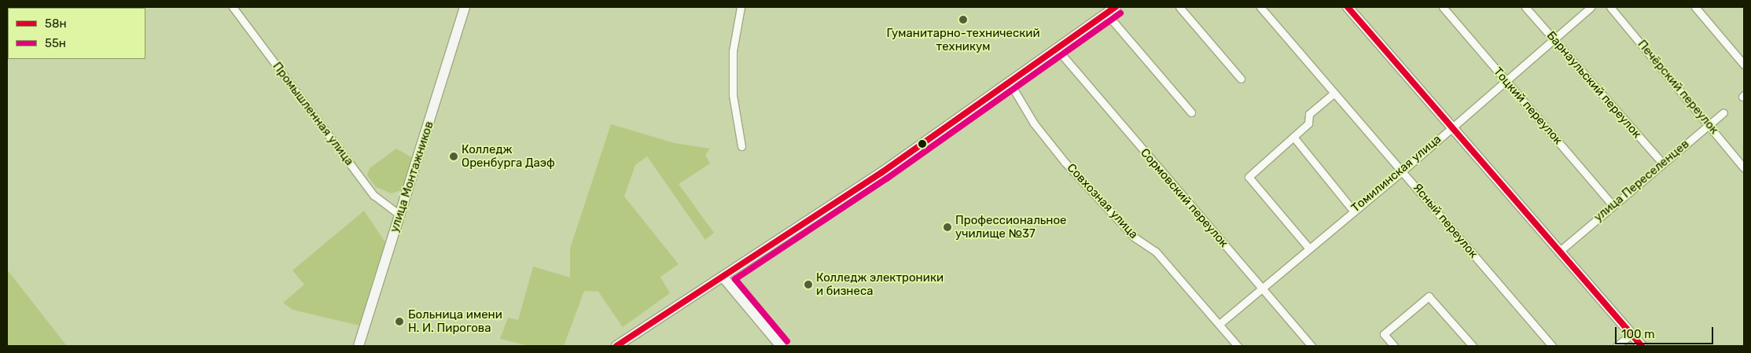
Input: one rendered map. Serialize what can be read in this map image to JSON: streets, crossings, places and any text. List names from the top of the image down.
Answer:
{
  "streets": {
    "main road": ["улица Монтажников"],
    "street": [
      "Барнаульский переулок",
      "Печёрский переулок",
      "Тоцкий переулок",
      "Промышленная улица",
      "Томилинская улица",
      "улица Переселенцев",
      "Сормовский переулок",
      "Совхозная улица",
      "Ясный переулок"
    ]
  },
  "crossings": [
    ["Барнаульский переулок", "Томилинская улица"],
    ["Барнаульский переулок", "улица Переселенцев"],
    ["Печёрский переулок", "улица Переселенцев"],
    ["Тоцкий переулок", "Томилинская улица"],
    ["Тоцкий переулок", "улица Переселенцев"],
    ["Промышленная улица", "улица Монтажников"],
    ["Томилинская улица", "Сормовский переулок"],
    ["Томилинская улица", "Совхозная улица"],
    ["Томилинская улица", "Ясный переулок"]
  ],
  "places": [
    "Гуманитарно-технический техникум",
    "Колледж Оренбурга Даэф",
    "Профессиональное училище №37",
    "Колледж электроники и бизнеса",
    "Больница имени Н. И. Пирогова"
  ],
  "lines": ["transit line 58н", "transit line 55н"],
  "legend": ["58н", "55н"],
  "scale_bar": "100 m"
}
